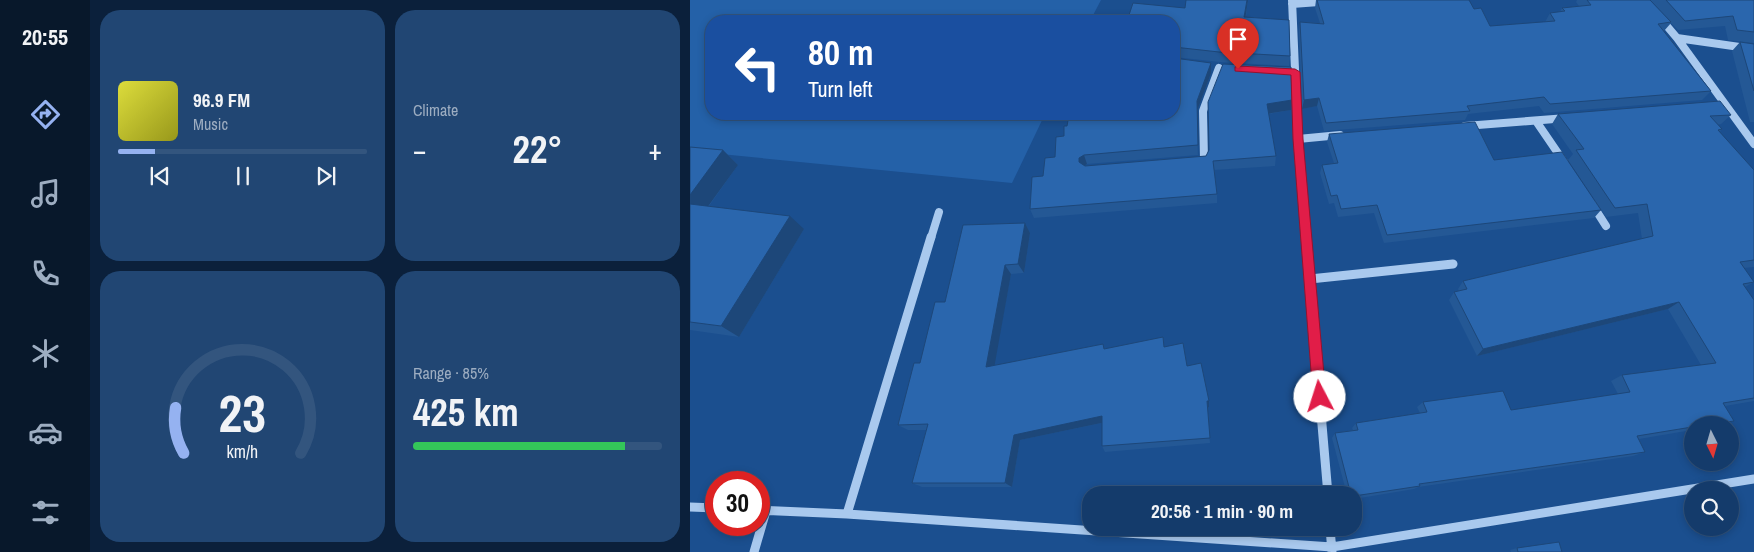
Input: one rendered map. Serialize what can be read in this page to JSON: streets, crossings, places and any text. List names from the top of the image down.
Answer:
{
  "north": "bottom",
  "page": {
    "tabs": "20:55",
    "tile": [
      "Climate",
      ["Range · 85%", "425 km"]
    ],
    "turn": ["80 m", "Turn left"],
    "song": ["96.9 FM", "Music"],
    "heat": ["−", "22°", "+"],
    "limit": "30",
    "trip": "20:56 · 1 min · 90 m",
    "gauge": ["23", "km/h"]
  }
}
